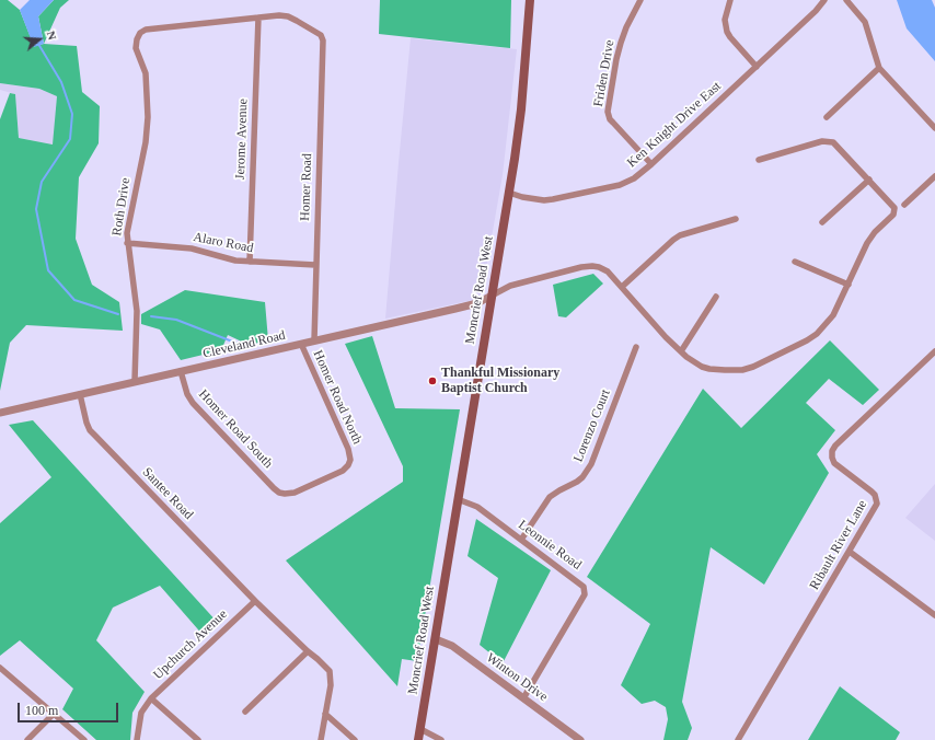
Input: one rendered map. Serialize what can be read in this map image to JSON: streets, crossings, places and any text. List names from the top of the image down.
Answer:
{
  "streets": {
    "main road": ["Moncrief Road West"],
    "street": [
      "Friden Drive",
      "Ken Knight Drive East",
      "Jerome Avenue",
      "Homer Road",
      "Roth Drive",
      "Alaro Road",
      "Cleveland Road",
      "Homer Road North",
      "Lorenzo Court",
      "Homer Road South",
      "Santee Road",
      "Leonnie Road",
      "Ribault River Lane",
      "Upchurch Avenue",
      "Winton Drive"
    ]
  },
  "crossings": [
    ["Friden Drive", "Ken Knight Drive East"],
    ["Ken Knight Drive East", "Moncrief Road West"],
    ["Jerome Avenue", "Homer Road"],
    ["Jerome Avenue", "Roth Drive"],
    ["Jerome Avenue", "Alaro Road"],
    ["Homer Road", "Roth Drive"],
    ["Homer Road", "Alaro Road"],
    ["Homer Road", "Cleveland Road"],
    ["Roth Drive", "Alaro Road"],
    ["Roth Drive", "Cleveland Road"],
    ["Moncrief Road West", "Cleveland Road"],
    ["Moncrief Road West", "Leonnie Road"],
    ["Moncrief Road West", "Winton Drive"],
    ["Cleveland Road", "Homer Road North"],
    ["Cleveland Road", "Homer Road South"],
    ["Cleveland Road", "Santee Road"],
    ["Homer Road North", "Homer Road South"],
    ["Lorenzo Court", "Leonnie Road"],
    ["Santee Road", "Upchurch Avenue"],
    ["Leonnie Road", "Winton Drive"]
  ],
  "places": ["Thankful Missionary Baptist Church"],
  "scale_bar": "100 m",
  "north": "right"
}
